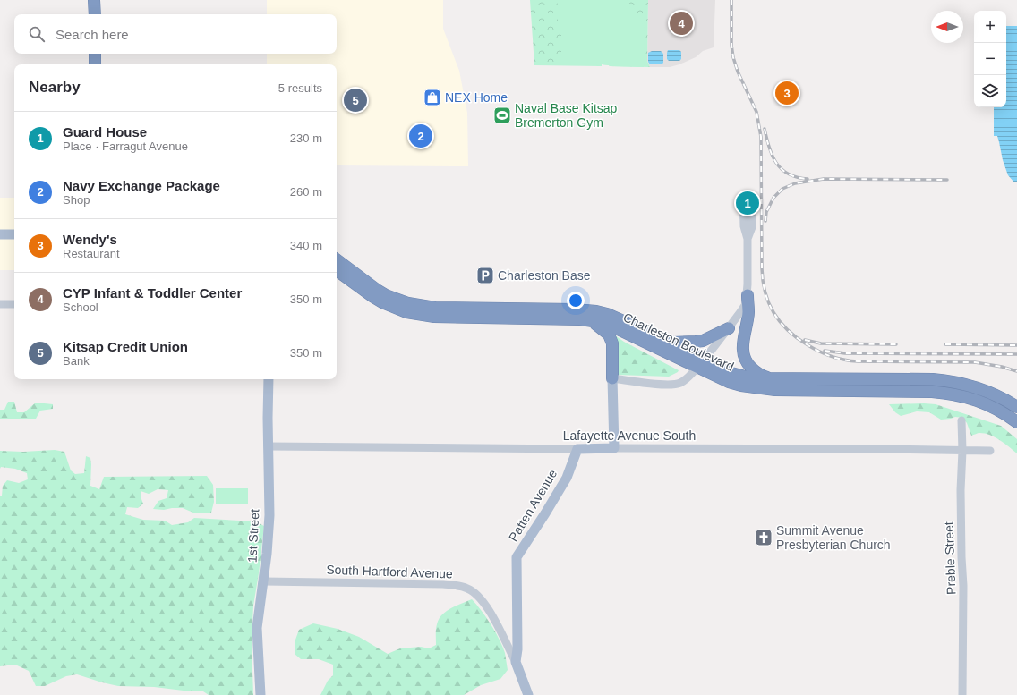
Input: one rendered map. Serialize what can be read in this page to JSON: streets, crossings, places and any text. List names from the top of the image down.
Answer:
{
  "streets": {
    "highway": ["Charleston Boulevard"],
    "main road": ["Lafayette Avenue South", "Patten Avenue", "1st Street"],
    "street": ["Preble Street", "South Hartford Avenue"]
  },
  "crossings": [
    ["Lafayette Avenue South", "Patten Avenue"],
    ["Lafayette Avenue South", "1st Street"],
    ["Lafayette Avenue South", "Preble Street"],
    ["Patten Avenue", "South Hartford Avenue"],
    ["1st Street", "South Hartford Avenue"]
  ],
  "places": {
    "shop": ["NEX Home"],
    "sports": ["Naval Base Kitsap Bremerton Gym"],
    "parking": ["Charleston Base"],
    "church": ["Summit Avenue Presbyterian Church"]
  },
  "north": "left",
  "page": {
    "pins": [
      "4",
      "3",
      "5",
      "2",
      "1"
    ],
    "map_buttons": ["+", "−"],
    "search": "Search here",
    "heading": ["Nearby", "5 results"],
    "list": [
      {
        "mark": "1",
        "name": "Guard House",
        "note": "Place · Farragut Avenue",
        "value": "230 m"
      },
      {
        "mark": "2",
        "name": "Navy Exchange Package",
        "note": "Shop",
        "value": "260 m"
      },
      {
        "mark": "3",
        "name": "Wendy's",
        "note": "Restaurant",
        "value": "340 m"
      },
      {
        "mark": "4",
        "name": "CYP Infant & Toddler Center",
        "note": "School",
        "value": "350 m"
      },
      {
        "mark": "5",
        "name": "Kitsap Credit Union",
        "note": "Bank",
        "value": "350 m"
      }
    ]
  }
}
